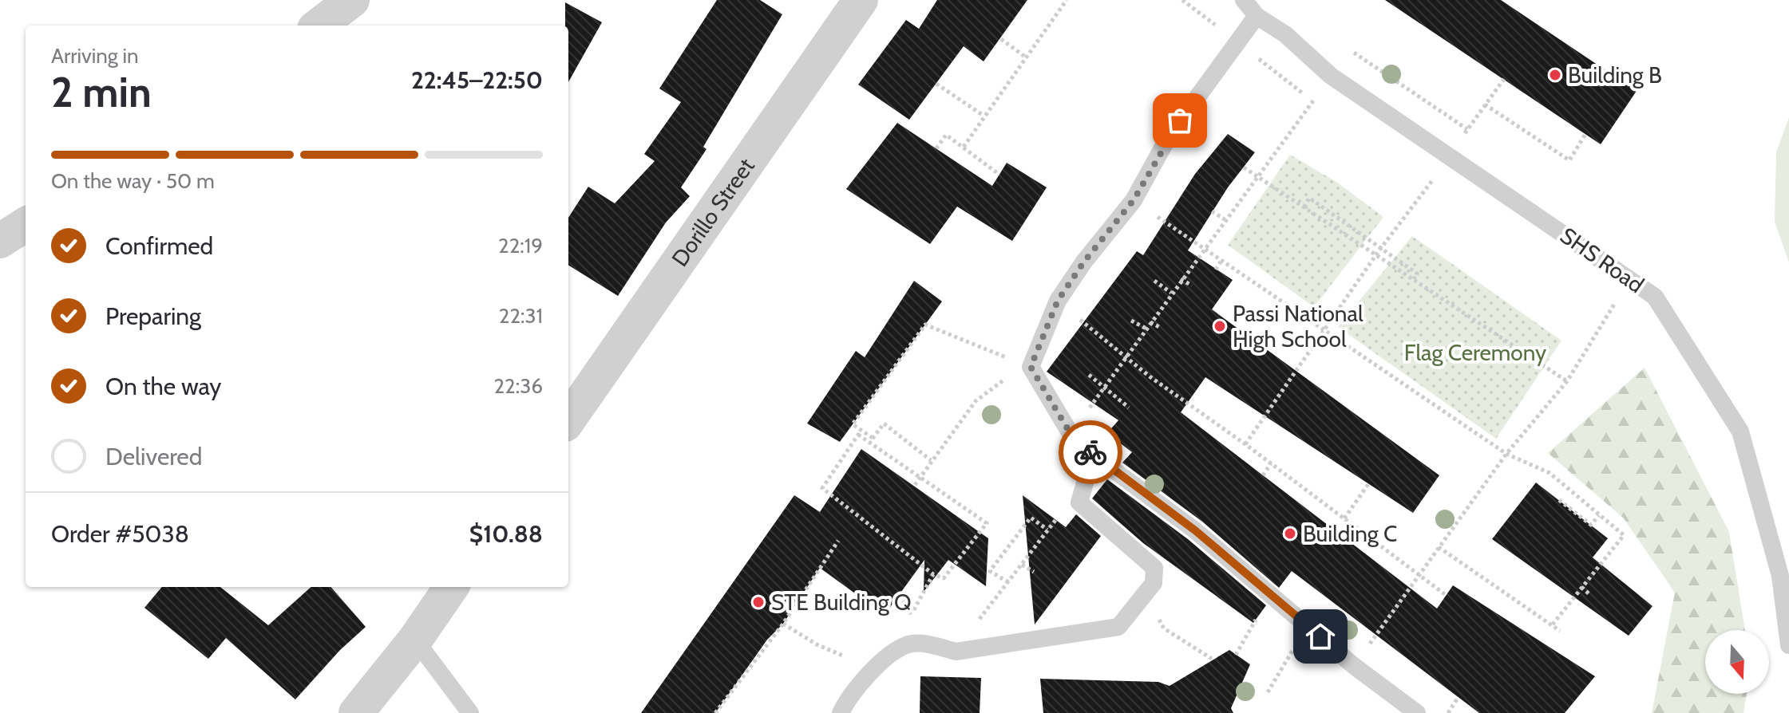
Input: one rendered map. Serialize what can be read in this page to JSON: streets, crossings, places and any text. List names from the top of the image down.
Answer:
{
  "streets": {
    "street": ["Dorillo Street"],
    "lane": ["SHS Road"]
  },
  "parks": ["Flag Ceremony"],
  "places": [
    "Building B",
    "Passi National High School",
    "Building C",
    "STE Building Q"
  ],
  "north": "bottom",
  "page": {
    "heading": ["2 min", "Arriving in", "22:45–22:50"],
    "panel": ["Order #5038", "$10.88"],
    "bar": "On the way · 50 m",
    "list": [
      ["Confirmed", "22:19"],
      ["Preparing", "22:31"],
      ["On the way", "22:36"],
      "Delivered"
    ]
  }
}
